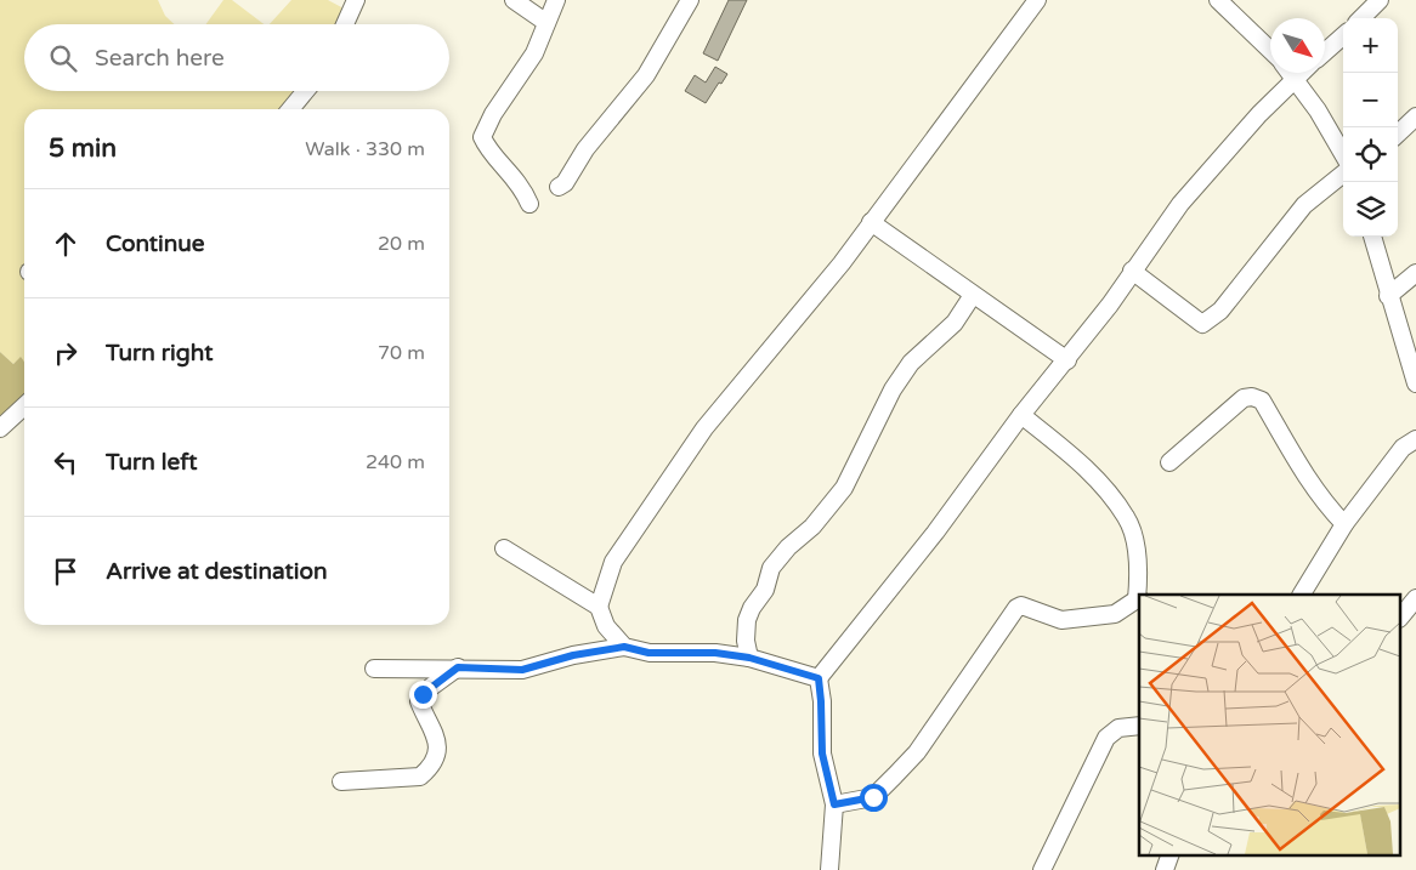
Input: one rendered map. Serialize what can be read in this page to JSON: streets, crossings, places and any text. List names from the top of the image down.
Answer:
{
  "north": "bottom right",
  "page": {
    "map_buttons": ["+", "−"],
    "search": "Search here",
    "heading": ["5 min", "Walk · 330 m"],
    "list": [
      ["Continue", "20 m"],
      ["Turn right", "70 m"],
      ["Turn left", "240 m"],
      "Arrive at destination"
    ]
  }
}
